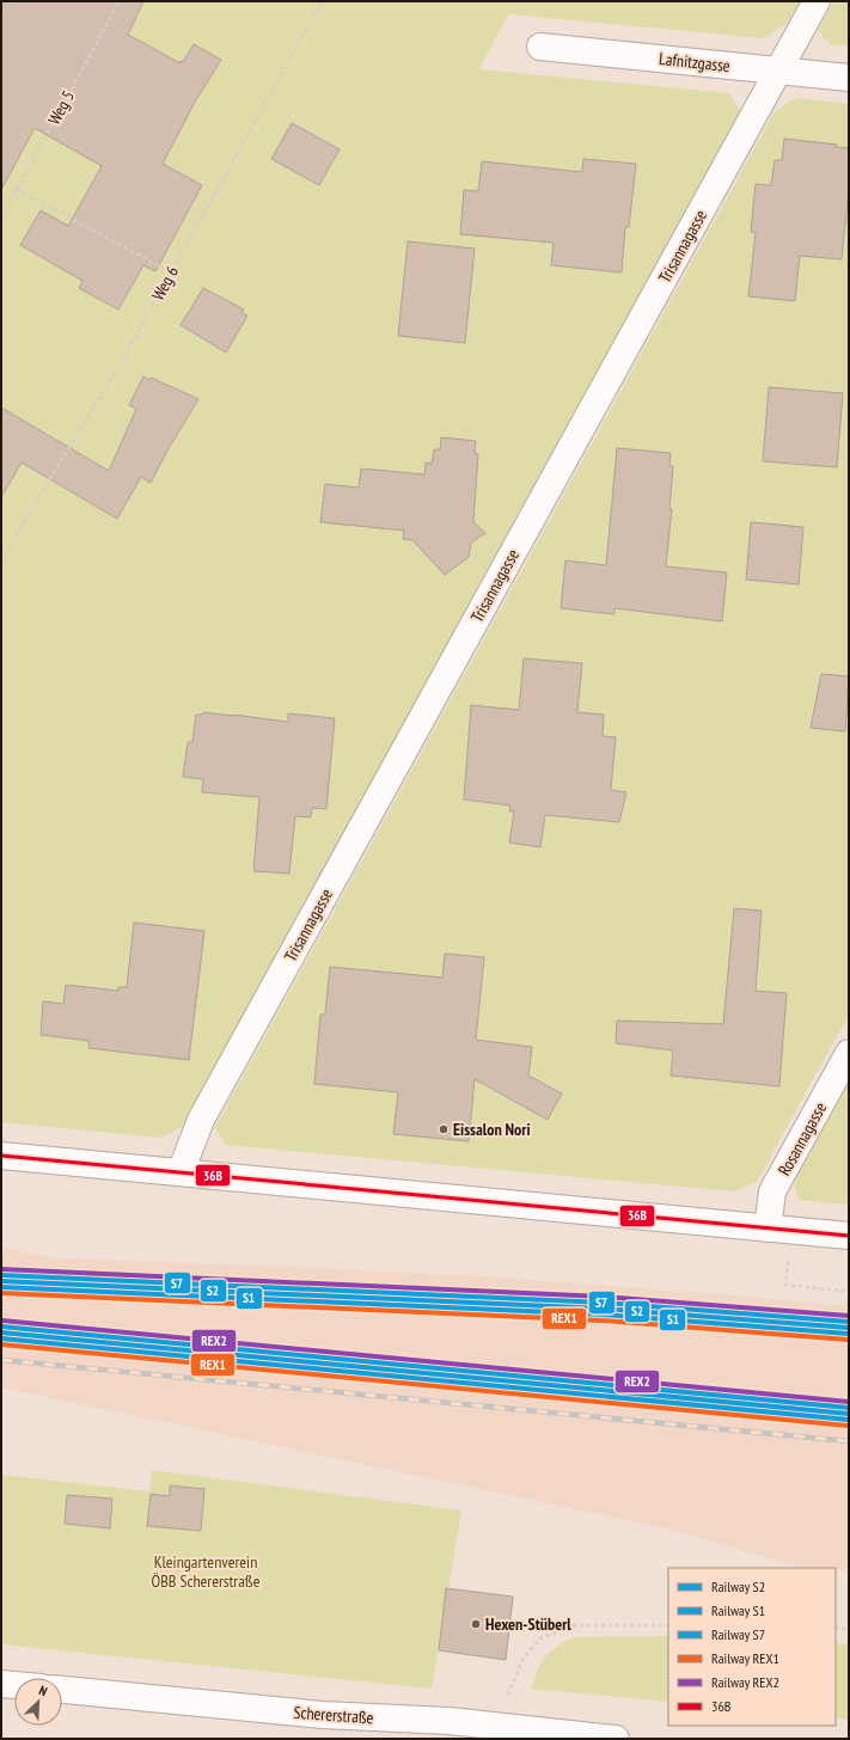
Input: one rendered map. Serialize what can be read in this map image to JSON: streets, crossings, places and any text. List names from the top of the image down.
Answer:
{
  "streets": {
    "street": [
      "Lafnitzgasse",
      "Trisannagasse",
      "Rosannagasse",
      "Schererstraße"
    ],
    "path": ["Weg 5", "Weg 6"]
  },
  "crossings": [
    ["Lafnitzgasse", "Trisannagasse"]
  ],
  "parks": ["Kleingartenverein ÖBB Schererstraße"],
  "places": ["Eissalon Nori", "Hexen-Stüberl"],
  "lines": [
    "transit line 36B",
    "rail line REX2",
    "rail line S7",
    "rail line S2",
    "rail line S1",
    "rail line REX1"
  ],
  "legend": [
    "Railway S2",
    "Railway S1",
    "Railway S7",
    "Railway REX1",
    "Railway REX2",
    "36B"
  ],
  "north": "top right"
}
